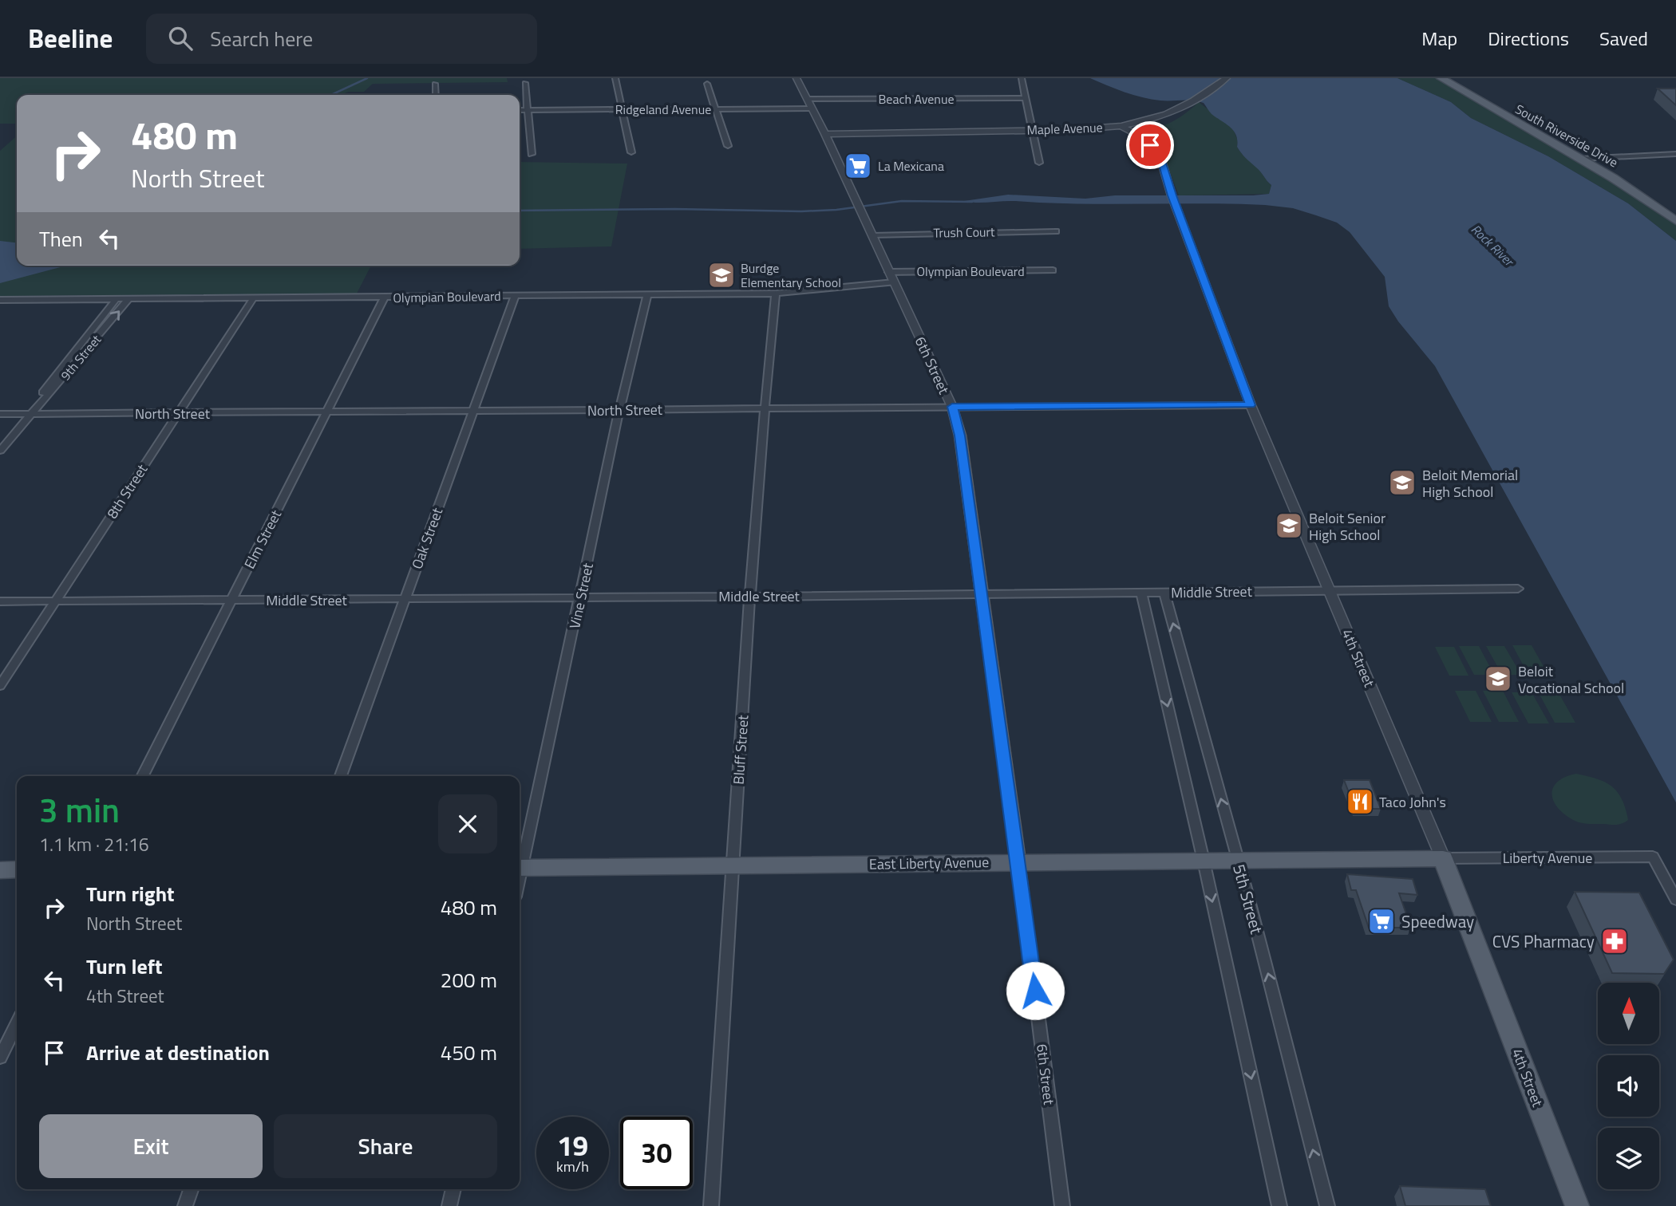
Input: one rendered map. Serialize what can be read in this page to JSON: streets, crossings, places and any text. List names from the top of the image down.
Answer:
{
  "streets": {
    "main road": ["South Riverside Drive", "4th Street", "East Liberty Avenue"],
    "street": [
      "Beach Avenue",
      "Ridgeland Avenue",
      "Maple Avenue",
      "Trush Court",
      "Olympian Boulevard",
      "9th Street",
      "6th Street",
      "North Street",
      "8th Street",
      "Oak Street",
      "Elm Street",
      "Middle Street",
      "Vine Street",
      "Bluff Street",
      "Liberty Avenue",
      "5th Street"
    ]
  },
  "crossings": [
    ["Beach Avenue", "6th Street"],
    ["Ridgeland Avenue", "6th Street"],
    ["Maple Avenue", "6th Street"],
    ["Maple Avenue", "4th Street"],
    ["Trush Court", "6th Street"],
    ["Olympian Boulevard", "9th Street"],
    ["Olympian Boulevard", "6th Street"],
    ["Olympian Boulevard", "8th Street"],
    ["Olympian Boulevard", "Oak Street"],
    ["Olympian Boulevard", "Elm Street"],
    ["Olympian Boulevard", "Vine Street"],
    ["Olympian Boulevard", "Bluff Street"],
    ["9th Street", "North Street"],
    ["6th Street", "North Street"],
    ["6th Street", "Middle Street"],
    ["6th Street", "East Liberty Avenue"],
    ["North Street", "8th Street"],
    ["North Street", "Oak Street"],
    ["North Street", "Elm Street"],
    ["North Street", "Vine Street"],
    ["North Street", "4th Street"],
    ["North Street", "Bluff Street"],
    ["8th Street", "Middle Street"],
    ["Oak Street", "Middle Street"],
    ["Elm Street", "Middle Street"],
    ["Middle Street", "Vine Street"],
    ["Middle Street", "4th Street"],
    ["Middle Street", "Bluff Street"],
    ["Middle Street", "5th Street"],
    ["4th Street", "Liberty Avenue"],
    ["4th Street", "East Liberty Avenue"],
    ["Bluff Street", "East Liberty Avenue"],
    ["Liberty Avenue", "East Liberty Avenue"],
    ["East Liberty Avenue", "5th Street"]
  ],
  "water": ["Rock River"],
  "places": {
    "supermarket": ["La Mexicana", "Speedway"],
    "school or university": [
      "Burdge Elementary School",
      "Beloit Memorial High School",
      "Beloit Senior High School",
      "Beloit Vocational School"
    ],
    "restaurant": ["Taco John's"],
    "pharmacy": ["CVS Pharmacy"]
  },
  "north": "top",
  "page": {
    "header": "Beeline",
    "search": "Search here",
    "nav": ["Map", "Directions", "Saved"],
    "turn": ["480 m", "North Street"],
    "then": "Then",
    "heading": ["3 min", "1.1 km · 21:16"],
    "list": [
      {
        "name": "Turn right",
        "note": "North Street",
        "value": "480 m"
      },
      {
        "name": "Turn left",
        "note": "4th Street",
        "value": "200 m"
      },
      {
        "name": "Arrive at destination",
        "value": "450 m"
      }
    ],
    "buttons": ["Exit", "Share"],
    "speed": "19 km/h",
    "limit": "30"
  }
}
